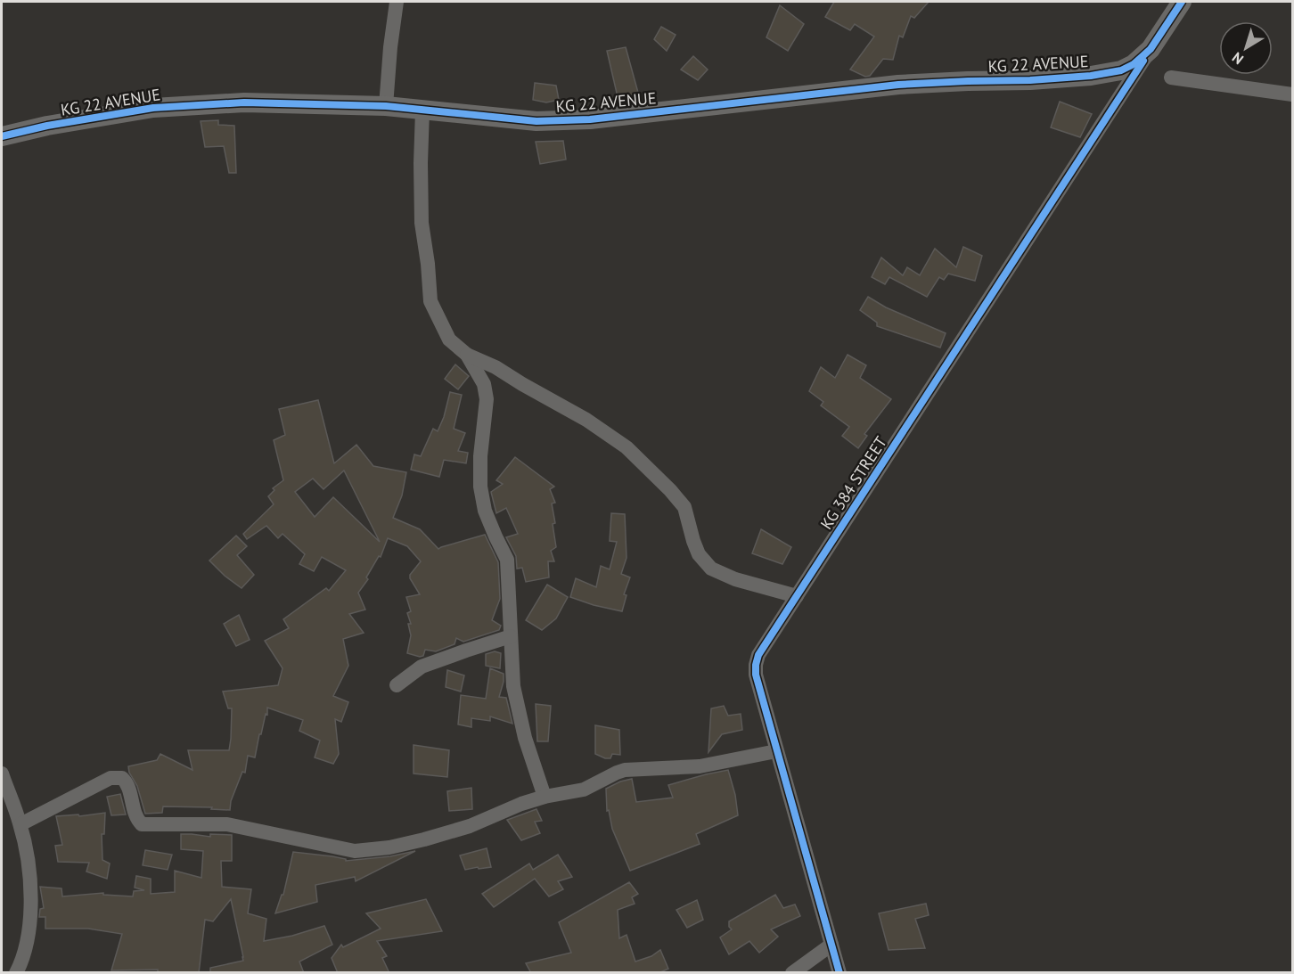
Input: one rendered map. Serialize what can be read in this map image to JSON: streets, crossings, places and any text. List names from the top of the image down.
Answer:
{
  "streets": {
    "street": ["KG 22 AVENUE", "KG 384 STREET"]
  },
  "crossings": [
    ["KG 22 AVENUE", "KG 384 STREET"]
  ],
  "north": "bottom left"
}
